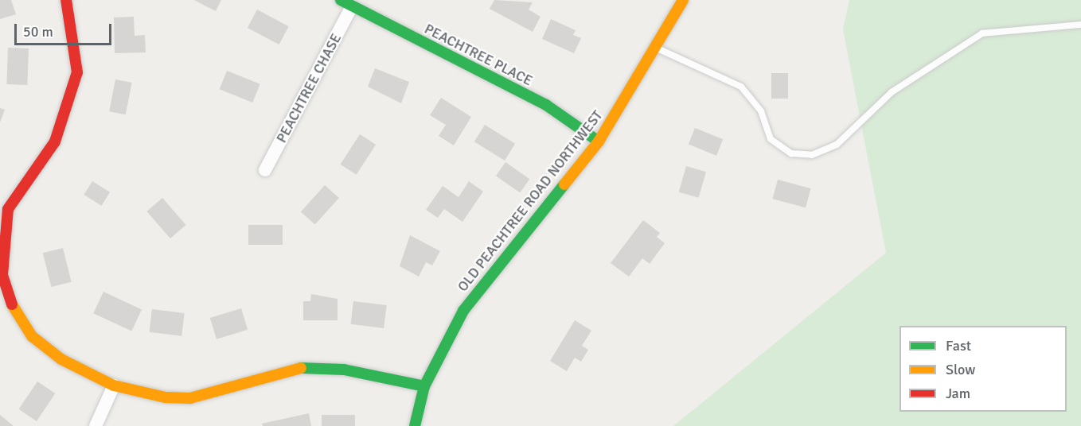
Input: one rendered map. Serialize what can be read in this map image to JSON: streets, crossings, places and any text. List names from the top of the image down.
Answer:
{
  "streets": {
    "street": ["PEACHTREE PLACE", "PEACHTREE CHASE", "OLD PEACHTREE ROAD NORTHWEST"]
  },
  "crossings": [
    ["PEACHTREE PLACE", "PEACHTREE CHASE"],
    ["PEACHTREE PLACE", "OLD PEACHTREE ROAD NORTHWEST"]
  ],
  "legend": ["Fast", "Slow", "Jam"],
  "scale_bar": "50 m"
}
